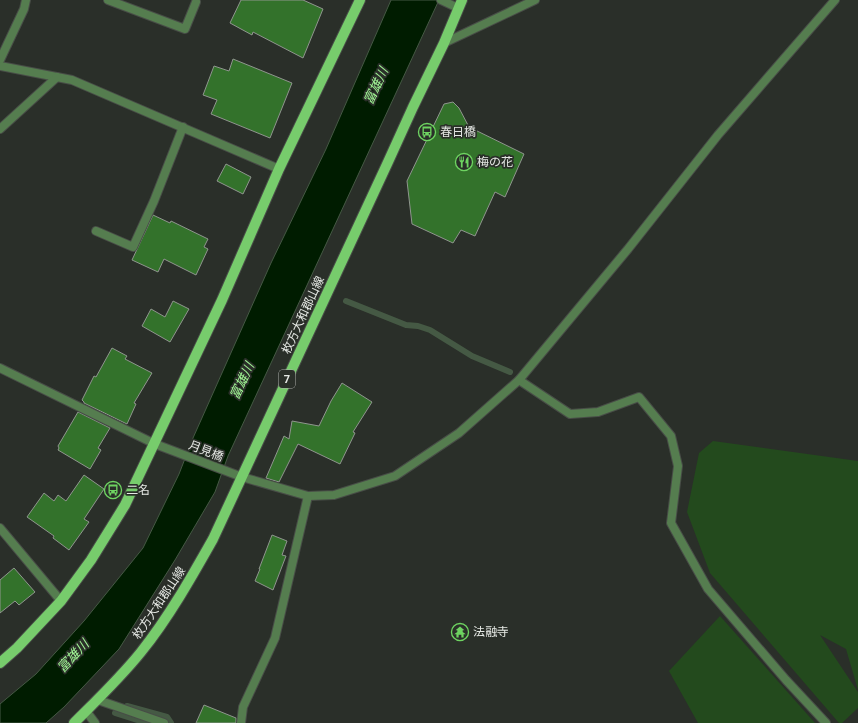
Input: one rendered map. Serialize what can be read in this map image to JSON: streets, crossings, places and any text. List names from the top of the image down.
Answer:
{
  "streets": {
    "main road": ["枚方大和郡山線", "7"],
    "street": ["月見橋"]
  },
  "crossings": [
    ["枚方大和郡山線", "月見橋"]
  ],
  "water": ["富雄川"],
  "places": {
    "bus stop": ["春日橋", "二名"],
    "restaurant": ["梅の花"],
    "temple": ["法融寺"]
  }
}
